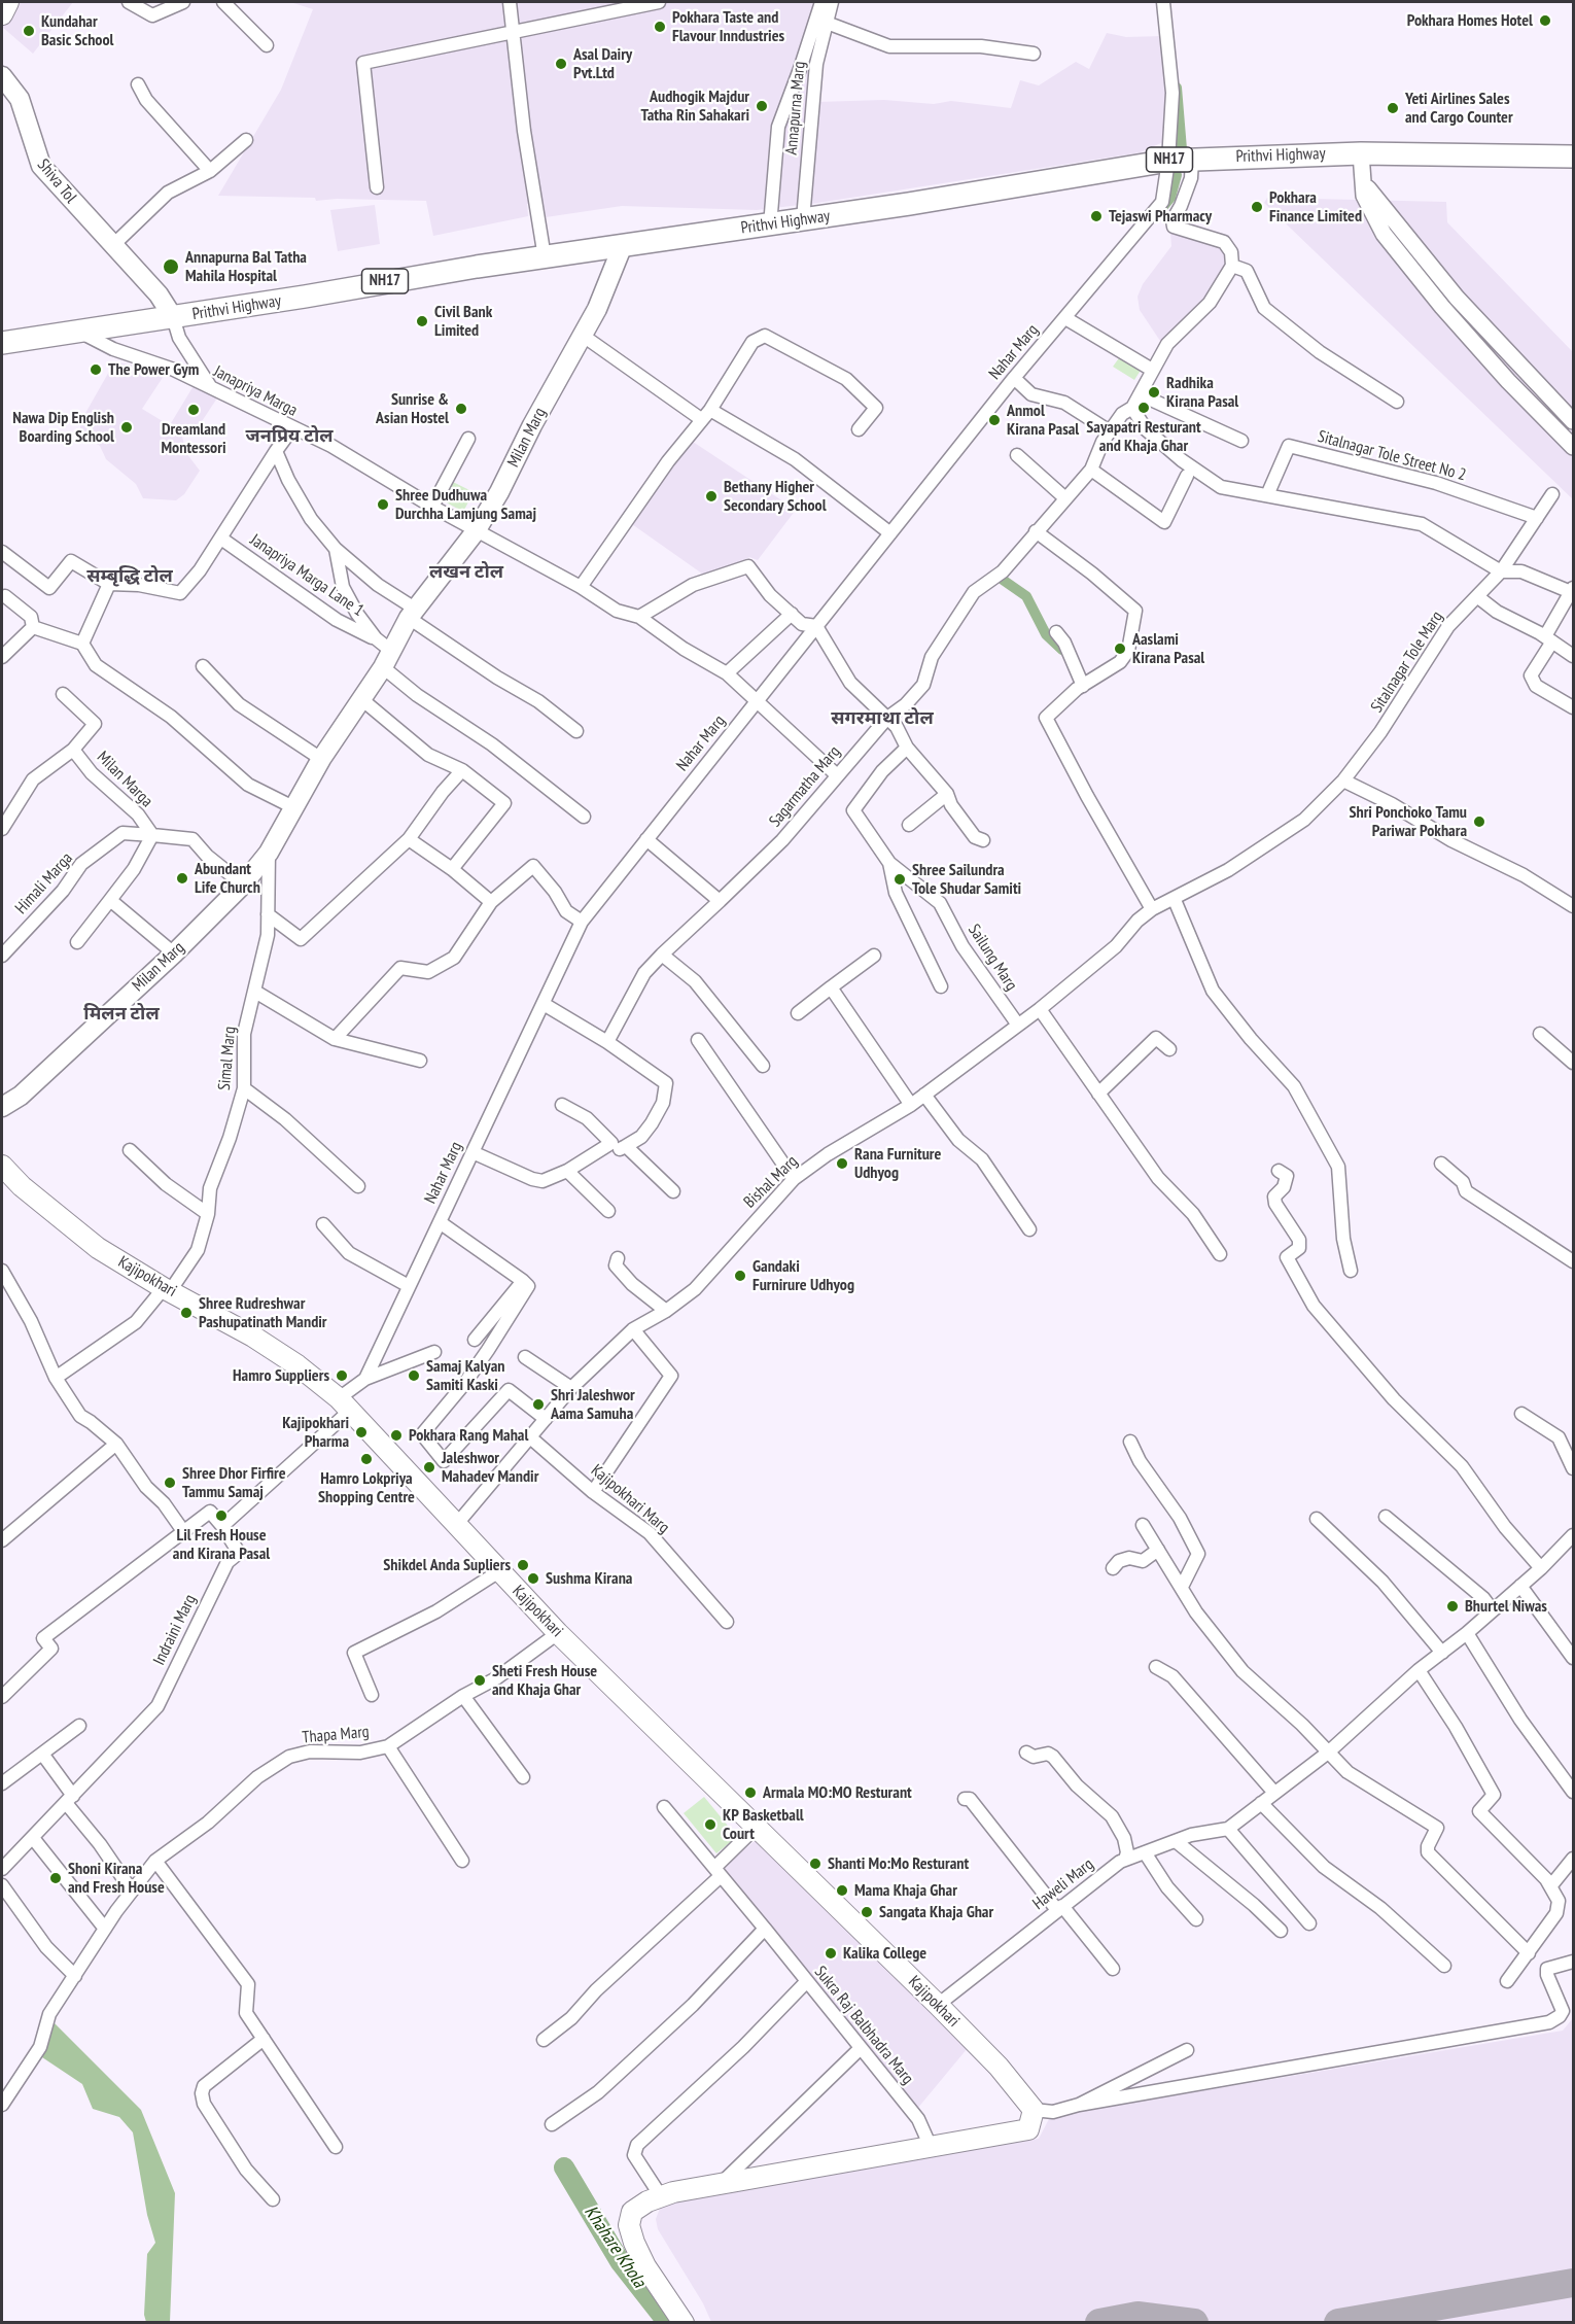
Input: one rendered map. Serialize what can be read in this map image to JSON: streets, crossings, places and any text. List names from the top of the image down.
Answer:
{
  "streets": {
    "highway": ["Prithvi Highway", "NH17"],
    "main road": ["Shiva Tol", "Milan Marg", "Kajipokhari"],
    "street": [
      "Annapurna Marg",
      "Nahar Marg",
      "Janapriya Marga",
      "Sitalnagar Tole Street No 2",
      "Janapriya Marga Lane 1",
      "Sitalnagar Tole Marg",
      "Milan Marga",
      "Sagarmatha Marg",
      "Himali Marga",
      "Sailung Marg",
      "Simal Marg",
      "Bishal Marg",
      "Kajipokhari Marg",
      "Indraini Marg",
      "Thapa Marg",
      "Haweli Marg",
      "Sukra Raj Balbhadra Marg"
    ]
  },
  "crossings": [
    ["Annapurna Marg", "Prithvi Highway"],
    ["Prithvi Highway", "Shiva Tol"],
    ["Prithvi Highway", "Janapriya Marga"],
    ["Prithvi Highway", "Milan Marg"],
    ["Nahar Marg", "Janapriya Marga"],
    ["Nahar Marg", "Kajipokhari"],
    ["Janapriya Marga", "Milan Marg"],
    ["Janapriya Marga", "Sagarmatha Marg"],
    ["Milan Marg", "Simal Marg"],
    ["Sitalnagar Tole Street No 2", "Sitalnagar Tole Marg"],
    ["Sitalnagar Tole Marg", "Bishal Marg"],
    ["Milan Marga", "Himali Marga"],
    ["Sailung Marg", "Bishal Marg"],
    ["Simal Marg", "Kajipokhari"],
    ["Bishal Marg", "Kajipokhari"],
    ["Bishal Marg", "Kajipokhari Marg"],
    ["Kajipokhari", "Thapa Marg"],
    ["Kajipokhari", "Haweli Marg"]
  ],
  "districts": [
    "जनप्रिय टोल",
    "लखन टोल",
    "सम्बृद्धि टोल",
    "सगरमाथा टोल",
    "मिलन टोल"
  ],
  "water": ["Khahare Khola"],
  "places": [
    "Pokhara Homes Hotel",
    "Pokhara Taste and Flavour Inndustries",
    "Kundahar Basic School",
    "Asal Dairy Pvt.Ltd",
    "Audhogik Majdur Tatha Rin Sahakari",
    "Yeti Airlines Sales and Cargo Counter",
    "Pokhara Finance Limited",
    "Tejaswi Pharmacy",
    "Annapurna Bal Tatha Mahila Hospital",
    "Civil Bank Limited",
    "The Power Gym",
    "Radhika Kirana Pasal",
    "Sayapatri Resturant and Khaja Ghar",
    "Sunrise & Asian Hostel",
    "Dreamland Montessori",
    "Anmol Kirana Pasal",
    "Nawa Dip English Boarding School",
    "Bethany Higher Secondary School",
    "Shree Dudhuwa Durchha Lamjung Samaj",
    "Aaslami Kirana Pasal",
    "Shri Ponchoko Tamu Pariwar Pokhara",
    "Abundant Life Church",
    "Shree Sailundra Tole Shudar Samiti",
    "Rana Furniture Udhyog",
    "Gandaki Furnirure Udhyog",
    "Shree Rudreshwar Pashupatinath Mandir",
    "Hamro Suppliers",
    "Samaj Kalyan Samiti Kaski",
    "Shri Jaleshwor Aama Samuha",
    "Kajipokhari Pharma",
    "Pokhara Rang Mahal",
    "Hamro Lokpriya Shopping Centre",
    "Jaleshwor Mahadev Mandir",
    "Shree Dhor Firfire Tammu Samaj",
    "Lil Fresh House and Kirana Pasal",
    "Shikdel Anda Supliers",
    "Sushma Kirana",
    "Bhurtel Niwas",
    "Sheti Fresh House and Khaja Ghar",
    "Armala MO:MO Resturant",
    "KP Basketball Court",
    "Shanti Mo:Mo Resturant",
    "Shoni Kirana and Fresh House",
    "Mama Khaja Ghar",
    "Sangata Khaja Ghar",
    "Kalika College"
  ]
}
